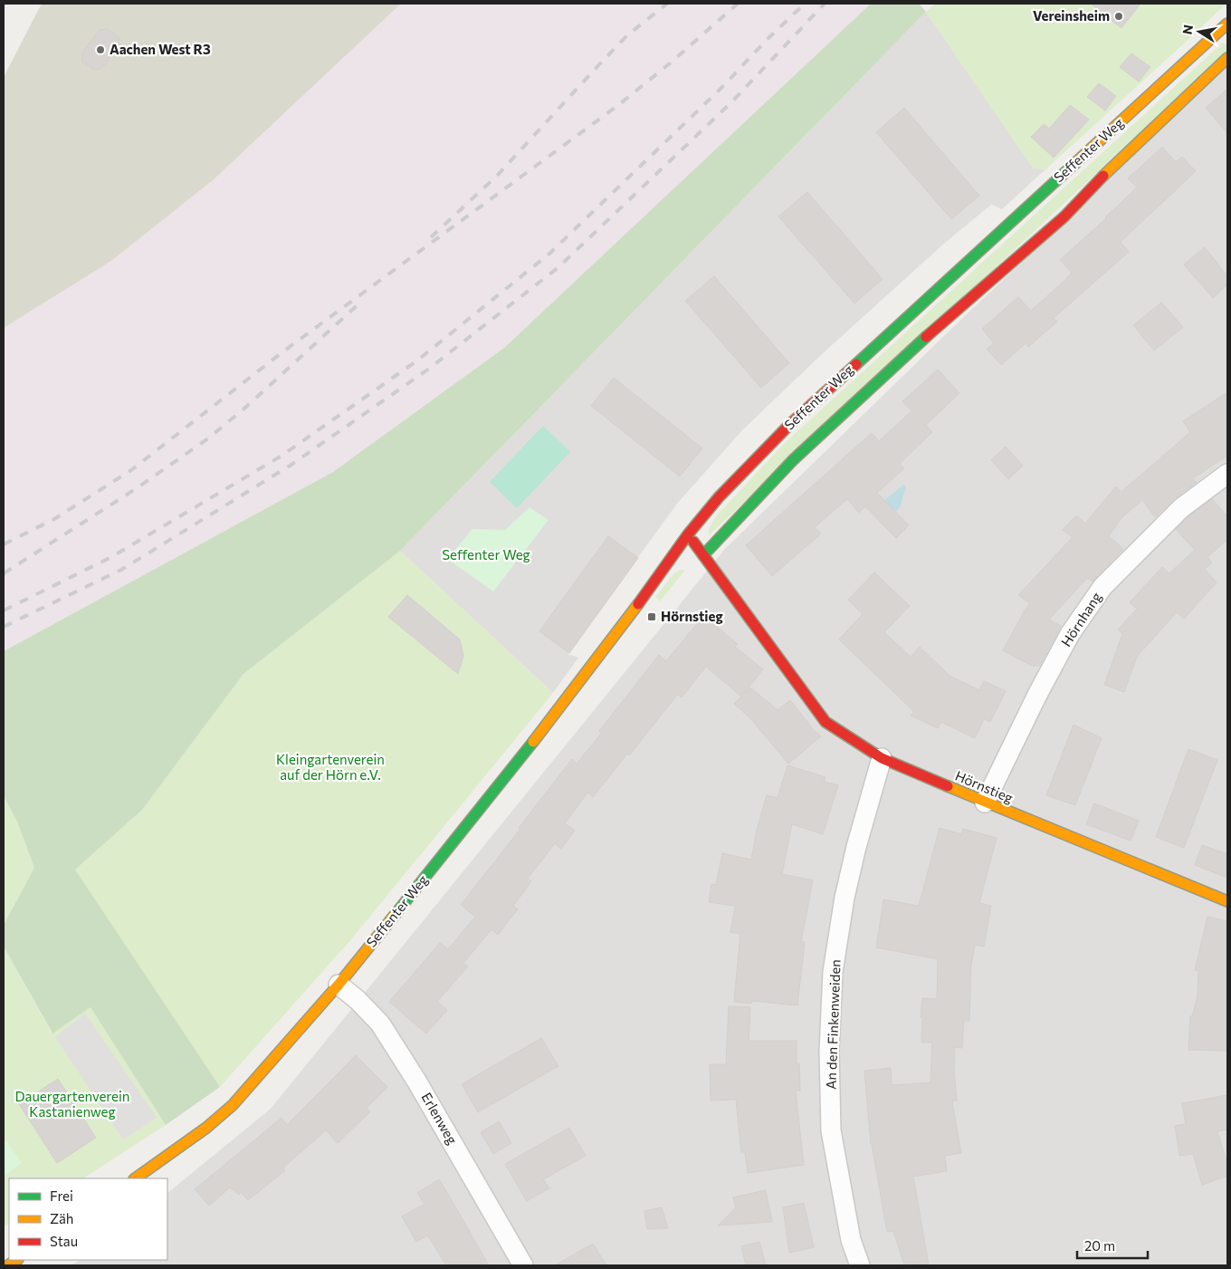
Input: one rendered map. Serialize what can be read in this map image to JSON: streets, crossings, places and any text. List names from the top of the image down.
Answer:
{
  "streets": {
    "street": [
      "Seffenter Weg",
      "Hörnhang",
      "Hörnstieg",
      "An den Finkenweiden",
      "Erlenweg"
    ]
  },
  "crossings": [
    ["Seffenter Weg", "Hörnstieg"],
    ["Seffenter Weg", "Erlenweg"],
    ["Hörnhang", "Hörnstieg"],
    ["Hörnstieg", "An den Finkenweiden"]
  ],
  "parks": ["Seffenter Weg", "Kleingartenverein auf der Hörn e.V.", "Dauergartenverein Kastanienweg"],
  "places": {
    "other": ["Vereinsheim", "Aachen West R3"],
    "transit": ["Hörnstieg"]
  },
  "legend": ["Frei", "Zäh", "Stau"],
  "scale_bar": "20 m",
  "north": "left"
}
